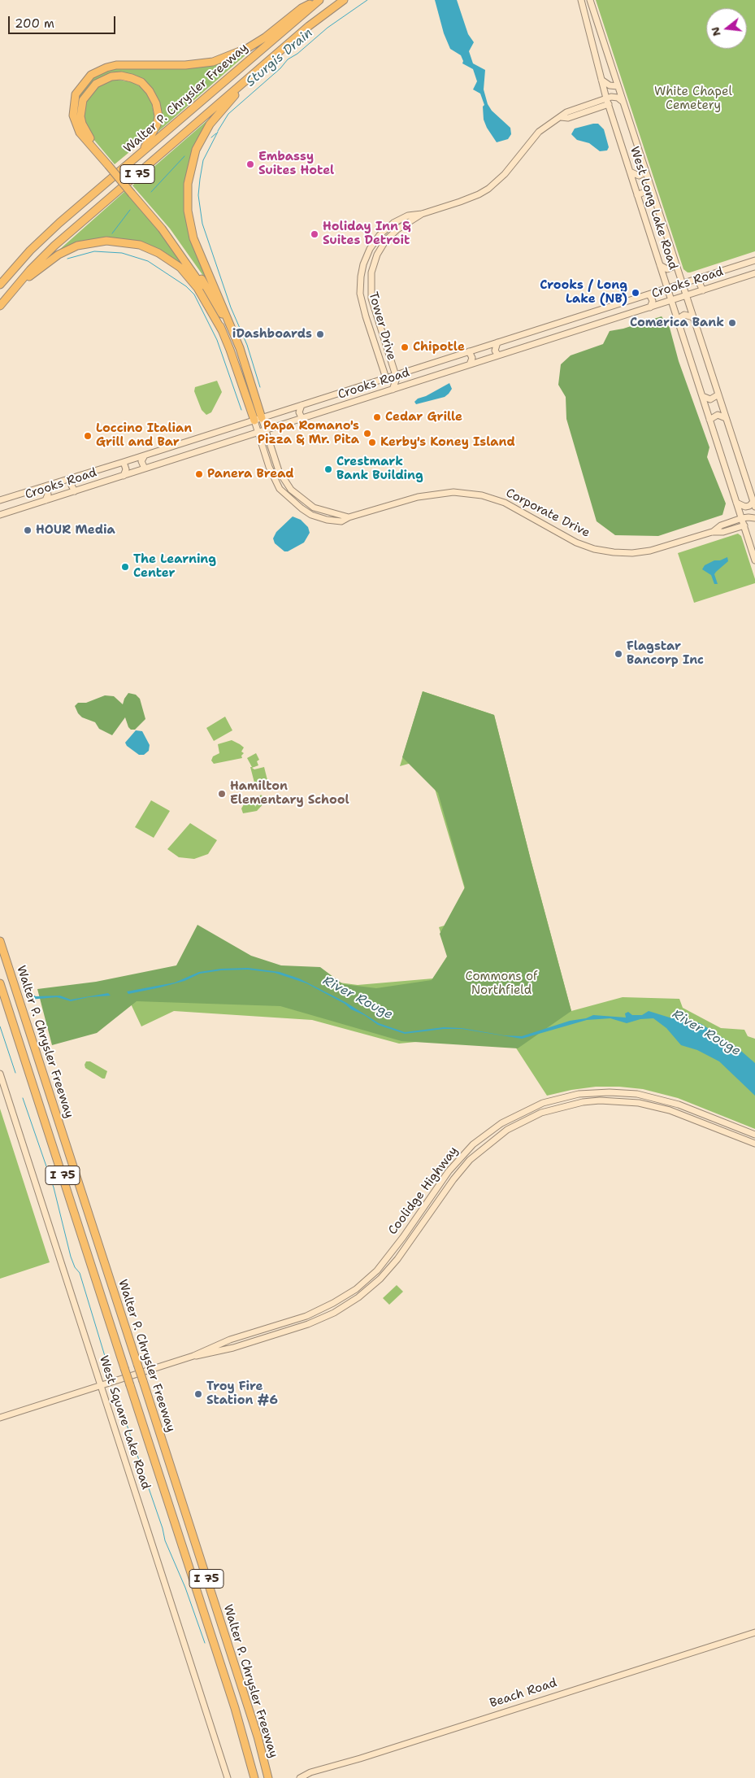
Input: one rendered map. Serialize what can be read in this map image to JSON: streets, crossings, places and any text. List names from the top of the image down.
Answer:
{
  "streets": {
    "highway": ["Walter P. Chrysler Freeway", "I 75"],
    "main road": [
      "West Long Lake Road",
      "Crooks Road",
      "Tower Drive",
      "Corporate Drive",
      "Coolidge Highway",
      "West Square Lake Road",
      "Beach Road"
    ]
  },
  "crossings": [
    ["West Long Lake Road", "Crooks Road"],
    ["West Long Lake Road", "Tower Drive"],
    ["West Long Lake Road", "Corporate Drive"],
    ["Crooks Road", "Tower Drive"],
    ["Crooks Road", "Corporate Drive"],
    ["Coolidge Highway", "West Square Lake Road"]
  ],
  "water": ["Sturgis Drain", "River Rouge"],
  "parks": ["White Chapel Cemetery", "Commons of Northfield"],
  "places": [
    "Embassy Suites Hotel",
    "Holiday Inn & Suites Detroit",
    "Crooks / Long Lake (NB)",
    "Comerica Bank",
    "iDashboards",
    "Chipotle",
    "Cedar Grille",
    "Papa Romano's Pizza & Mr. Pita",
    "Loccino Italian Grill and Bar",
    "Kerby's Koney Island",
    "Crestmark Bank Building",
    "Panera Bread",
    "HOUR Media",
    "The Learning Center",
    "Flagstar Bancorp Inc",
    "Hamilton Elementary School",
    "Troy Fire Station #6"
  ],
  "scale_bar": "200 m",
  "north": "left"
}
